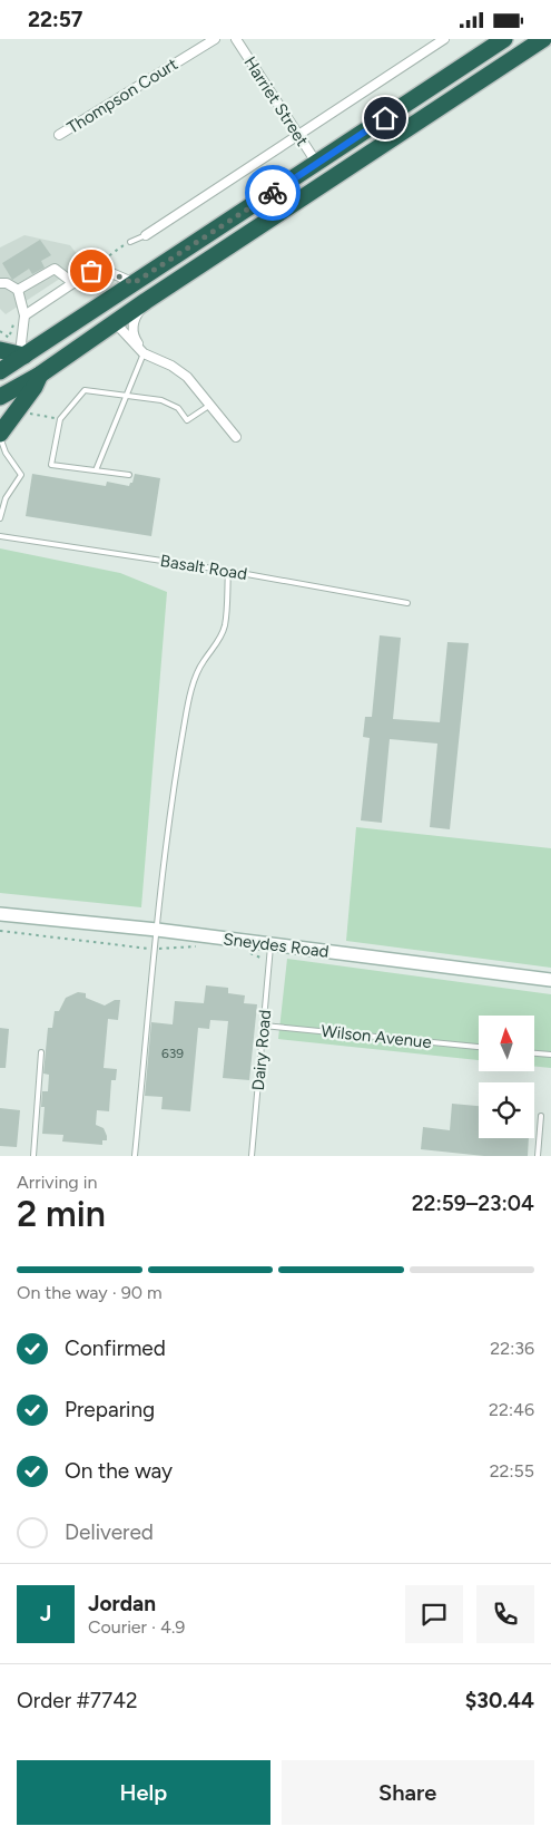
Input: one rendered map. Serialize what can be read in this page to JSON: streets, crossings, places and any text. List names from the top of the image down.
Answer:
{
  "streets": {
    "main road": ["Sneydes Road"],
    "street": ["Thompson Court", "Harriet Street"],
    "lane": ["Basalt Road", "Wilson Avenue", "Dairy Road"]
  },
  "crossings": [
    ["Sneydes Road", "Dairy Road"],
    ["Wilson Avenue", "Dairy Road"]
  ],
  "house_numbers": ["639"],
  "north": "top",
  "page": {
    "status": "22:57",
    "heading": ["2 min", "Arriving in", "22:59–23:04"],
    "panel": [
      "Jordan",
      "Courier · 4.9",
      "Order #7742",
      "$30.44"
    ],
    "bar": "On the way · 90 m",
    "list": [
      ["Confirmed", "22:36"],
      ["Preparing", "22:46"],
      ["On the way", "22:55"],
      "Delivered"
    ],
    "round": "J",
    "buttons": ["Help", "Share"]
  }
}
